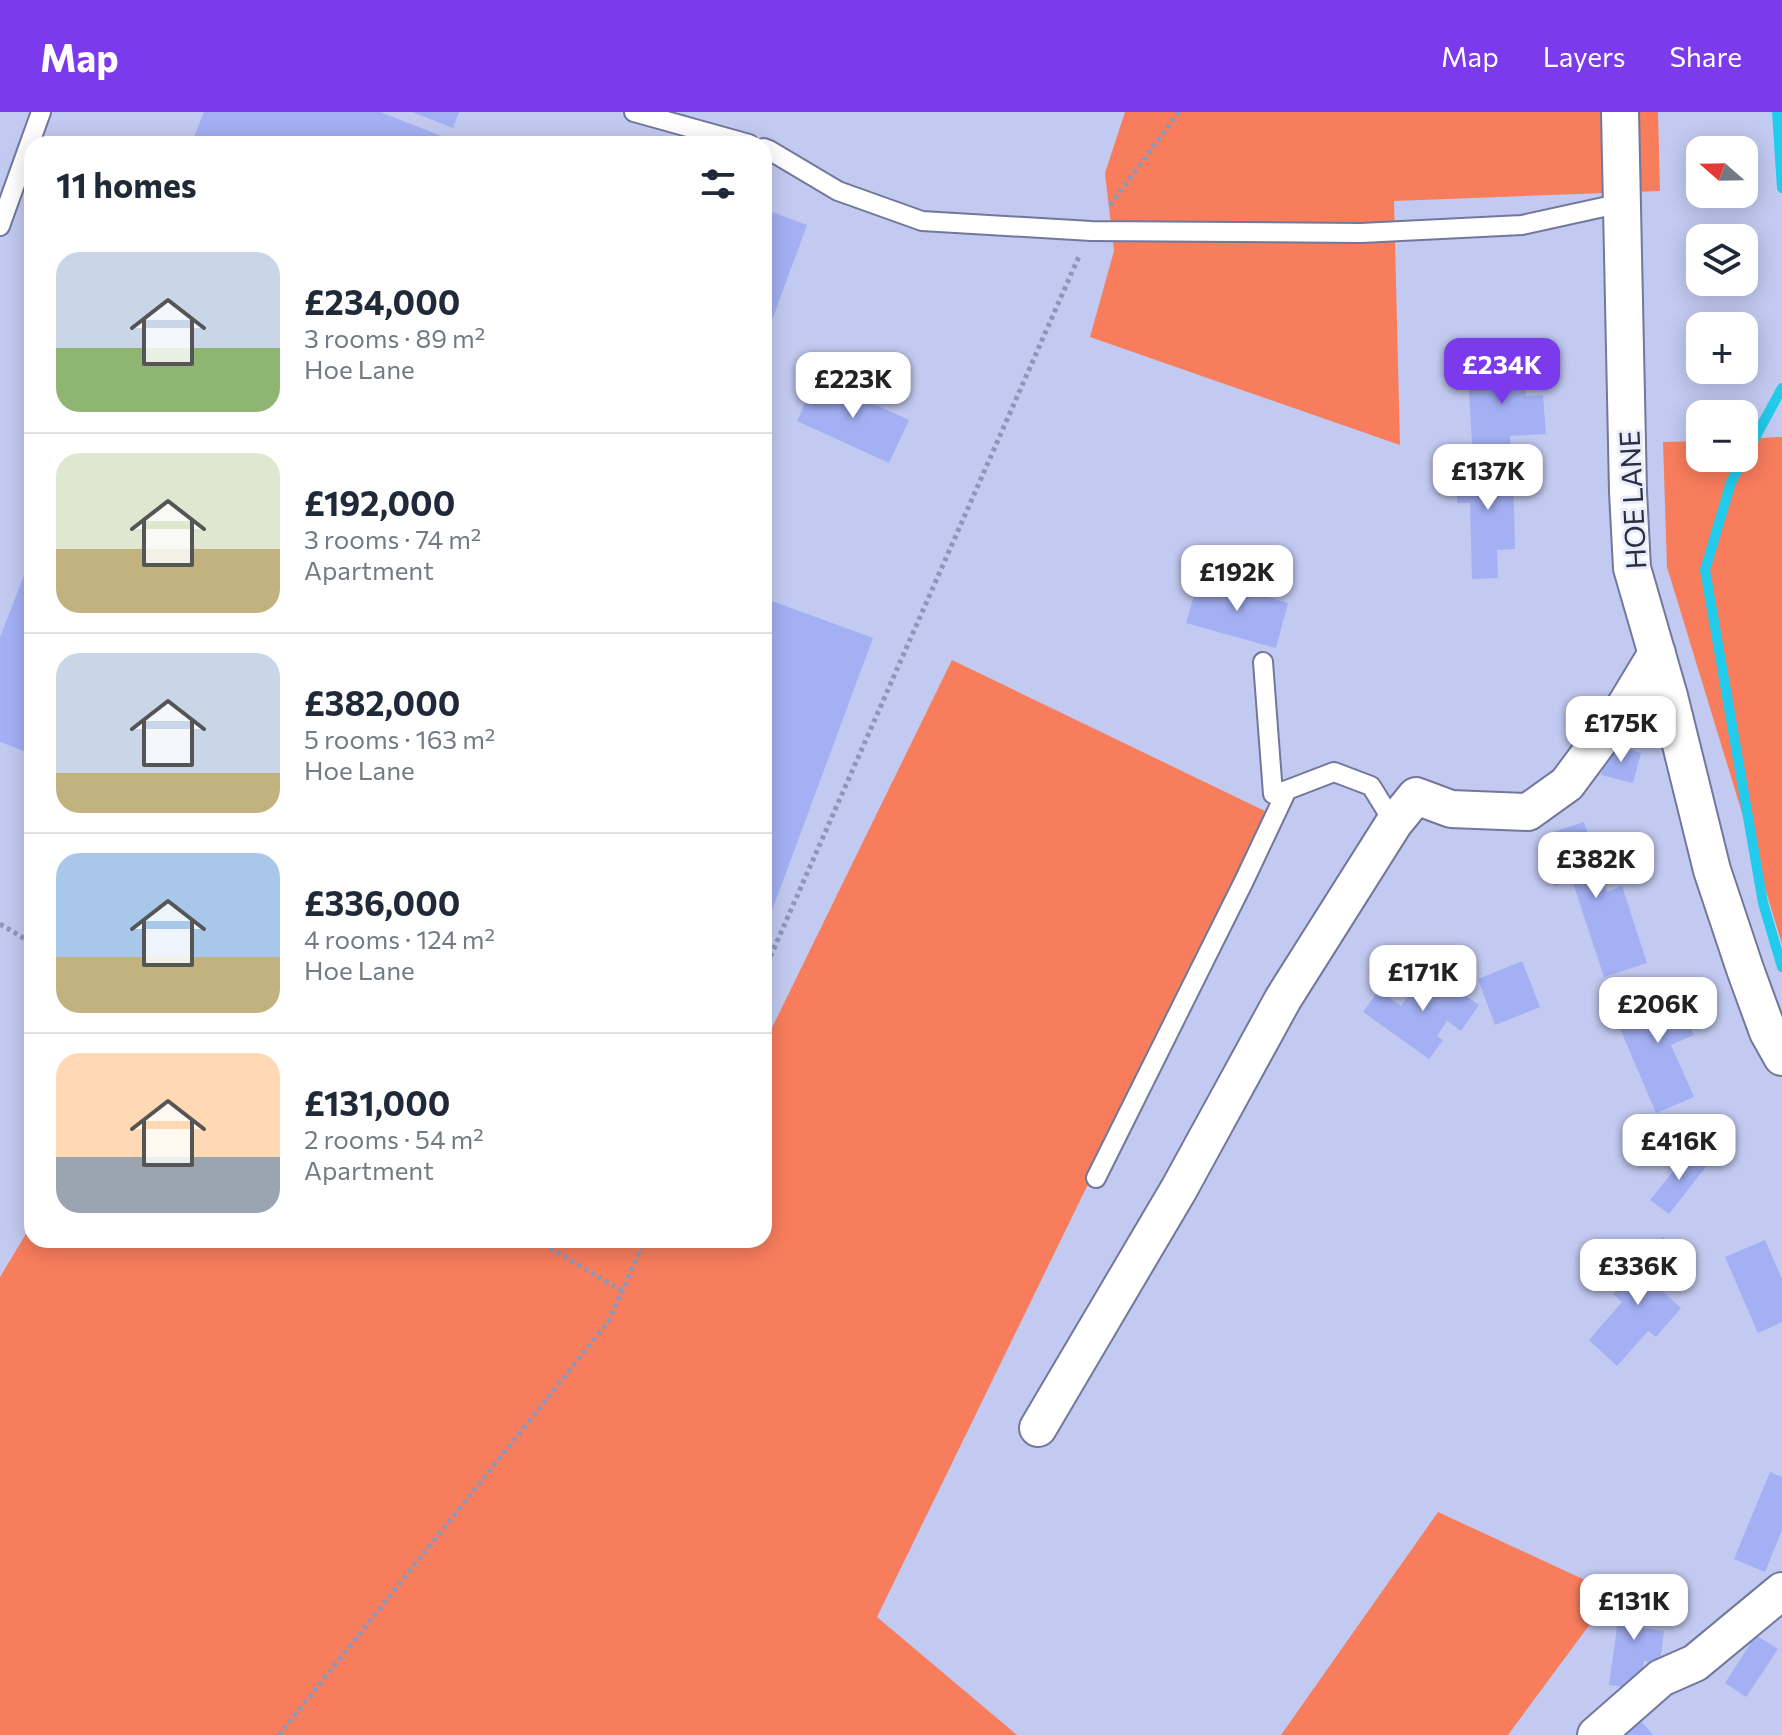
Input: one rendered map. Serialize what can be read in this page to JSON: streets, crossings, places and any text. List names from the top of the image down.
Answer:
{
  "streets": {
    "street": ["HOE LANE"]
  },
  "north": "left",
  "page": {
    "header": "Map",
    "nav": ["Map", "Layers", "Share"],
    "map_buttons": ["+", "−"],
    "heading": "11 homes",
    "list": [
      {
        "name": "£234,000",
        "note": "3 rooms · 89 m² · Hoe Lane"
      },
      {
        "name": "£192,000",
        "note": "3 rooms · 74 m² · Apartment"
      },
      {
        "name": "£382,000",
        "note": "5 rooms · 163 m² · Hoe Lane"
      },
      {
        "name": "£336,000",
        "note": "4 rooms · 124 m² · Hoe Lane"
      },
      {
        "name": "£131,000",
        "note": "2 rooms · 54 m² · Apartment"
      }
    ],
    "price": [
      "£234K",
      "£223K",
      "£137K",
      "£192K",
      "£175K",
      "£382K",
      "£171K",
      "£206K",
      "£416K",
      "£336K",
      "£131K"
    ]
  }
}
